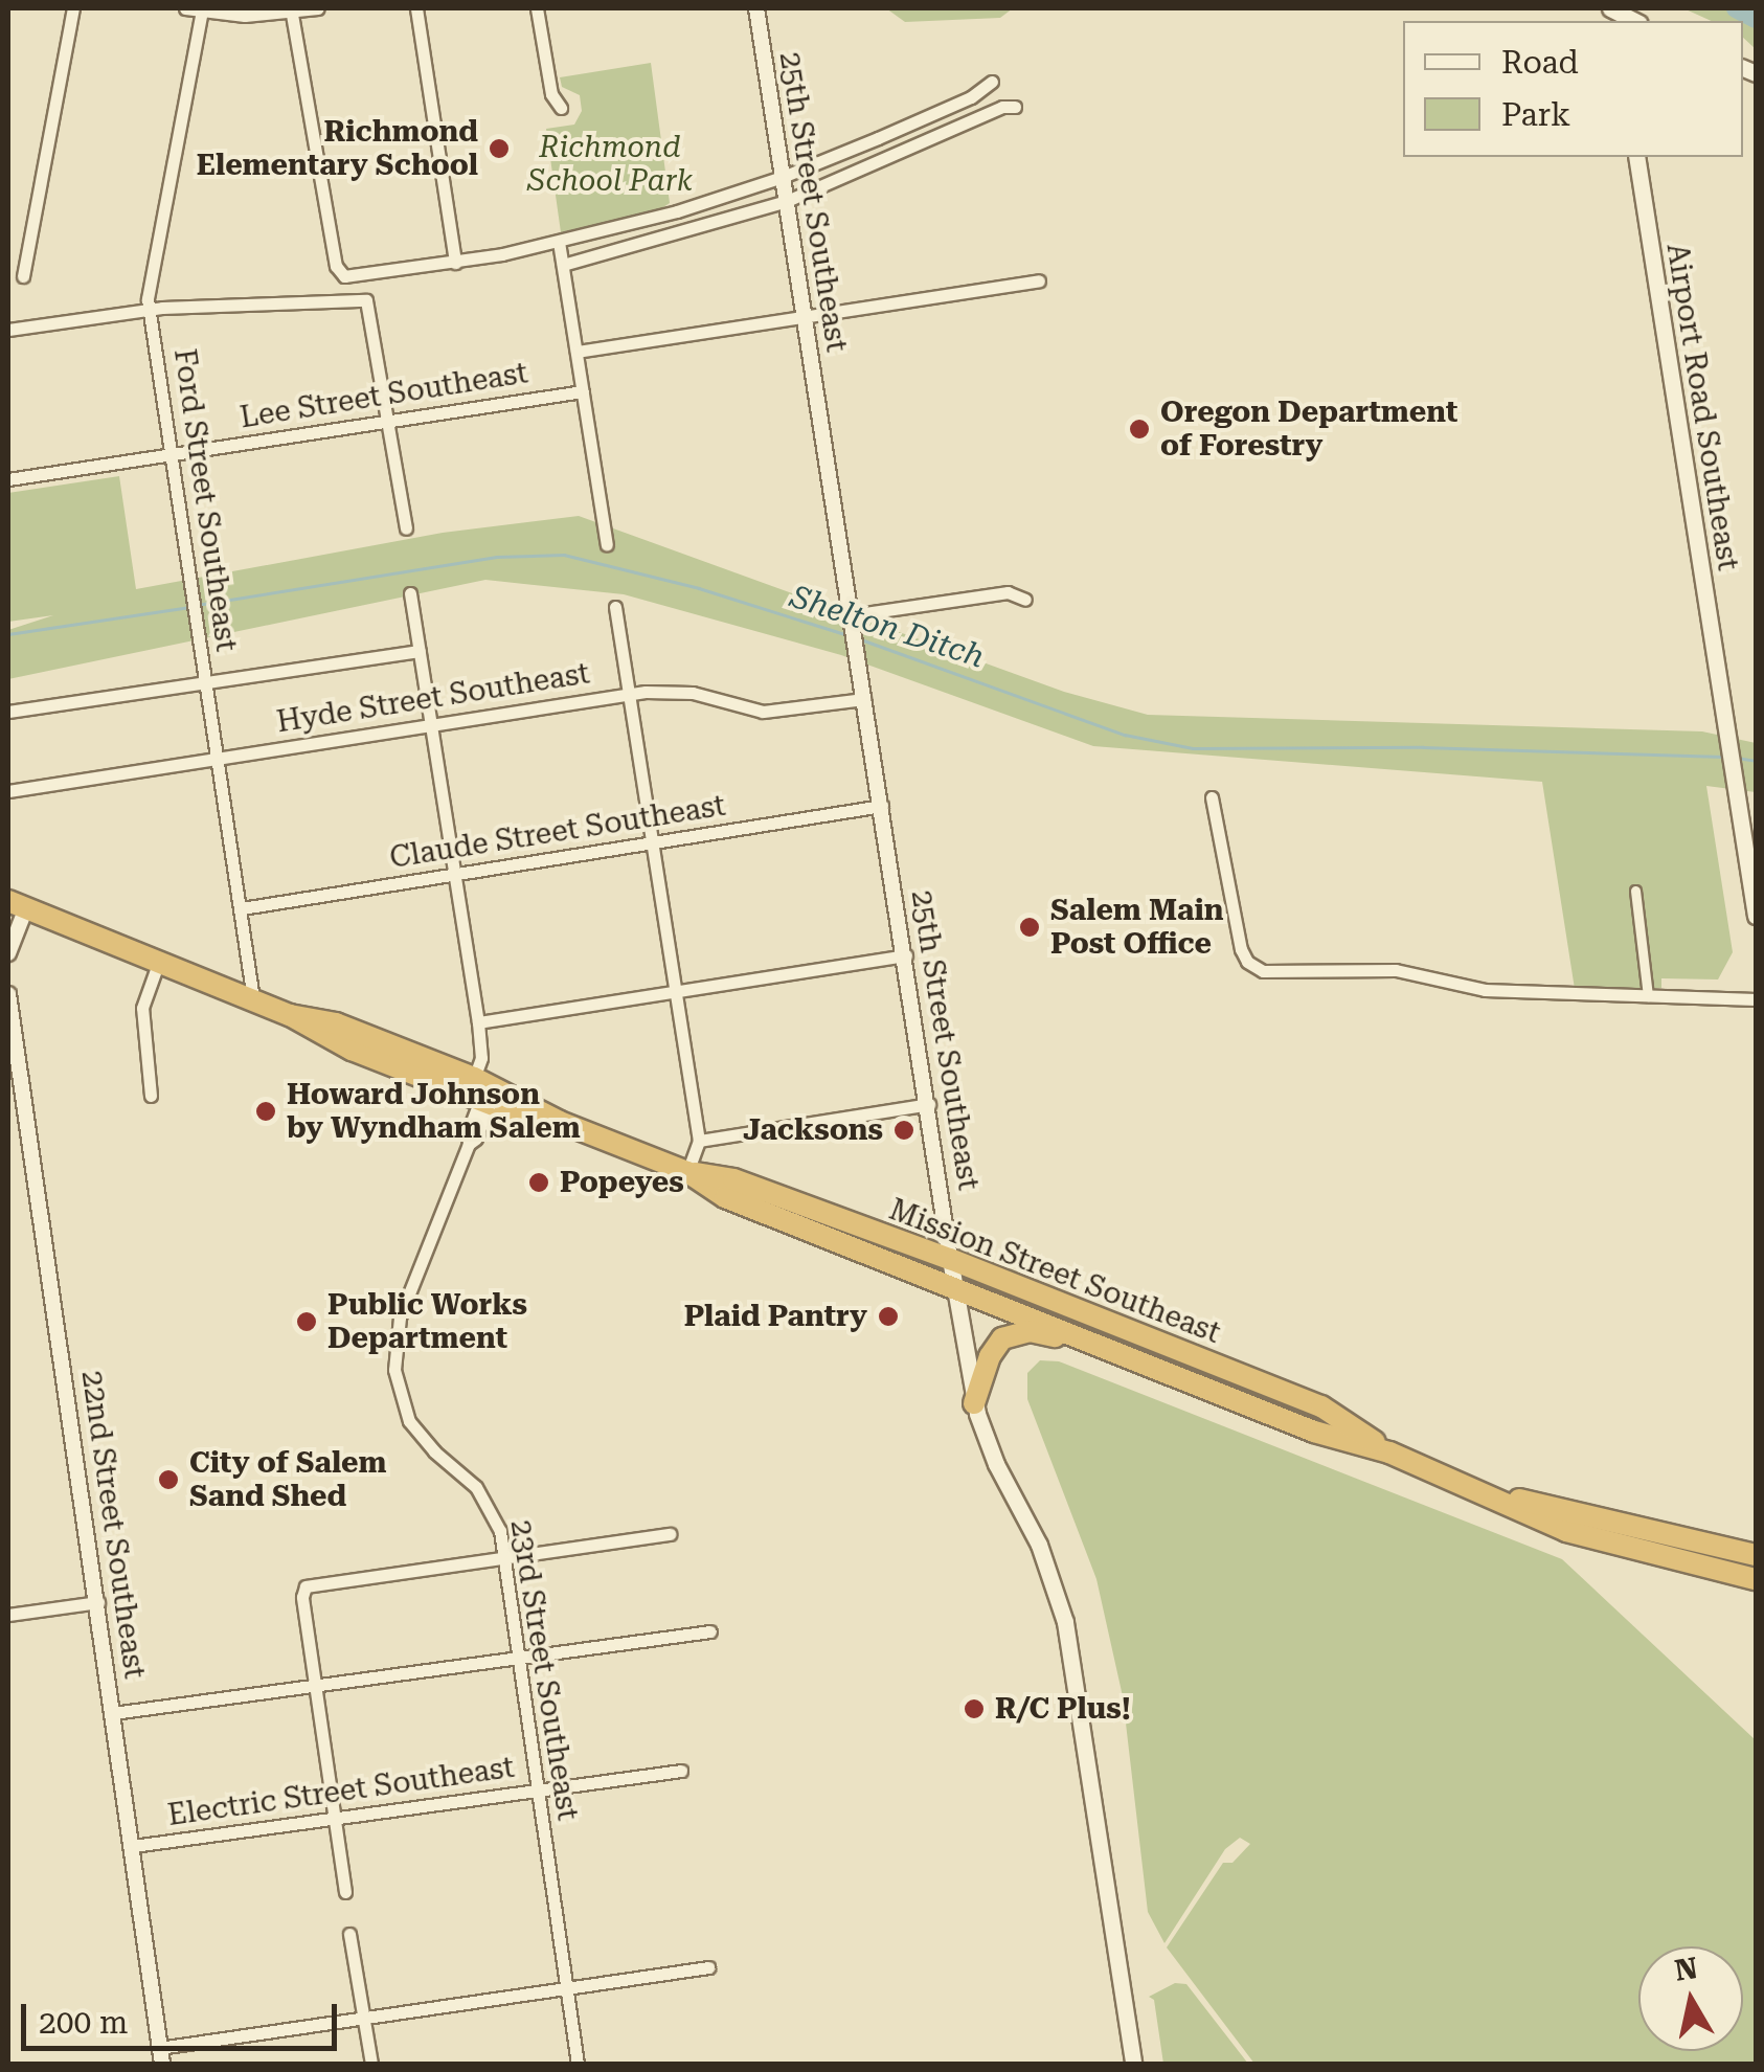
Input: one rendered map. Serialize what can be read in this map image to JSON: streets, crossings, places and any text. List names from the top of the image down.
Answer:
{
  "streets": {
    "highway": ["Mission Street Southeast"],
    "main road": ["25th Street Southeast", "Airport Road Southeast"],
    "street": [
      "Lee Street Southeast",
      "Ford Street Southeast",
      "Hyde Street Southeast",
      "Claude Street Southeast",
      "22nd Street Southeast",
      "23rd Street Southeast",
      "Electric Street Southeast"
    ]
  },
  "crossings": [
    ["25th Street Southeast", "Hyde Street Southeast"],
    ["25th Street Southeast", "Claude Street Southeast"],
    ["25th Street Southeast", "Mission Street Southeast"],
    ["Lee Street Southeast", "Ford Street Southeast"],
    ["Ford Street Southeast", "Hyde Street Southeast"],
    ["Ford Street Southeast", "Claude Street Southeast"],
    ["Ford Street Southeast", "Mission Street Southeast"],
    ["Mission Street Southeast", "23rd Street Southeast"],
    ["22nd Street Southeast", "Electric Street Southeast"],
    ["23rd Street Southeast", "Electric Street Southeast"]
  ],
  "water": ["Shelton Ditch"],
  "parks": ["Richmond School Park"],
  "places": [
    "Richmond Elementary School",
    "Oregon Department of Forestry",
    "Salem Main Post Office",
    "Howard Johnson by Wyndham Salem",
    "Jacksons",
    "Popeyes",
    "Plaid Pantry",
    "Public Works Department",
    "City of Salem Sand Shed",
    "R/C Plus!"
  ],
  "legend": ["Road", "Park"],
  "scale_bar": "200 m",
  "north": "top"
}
